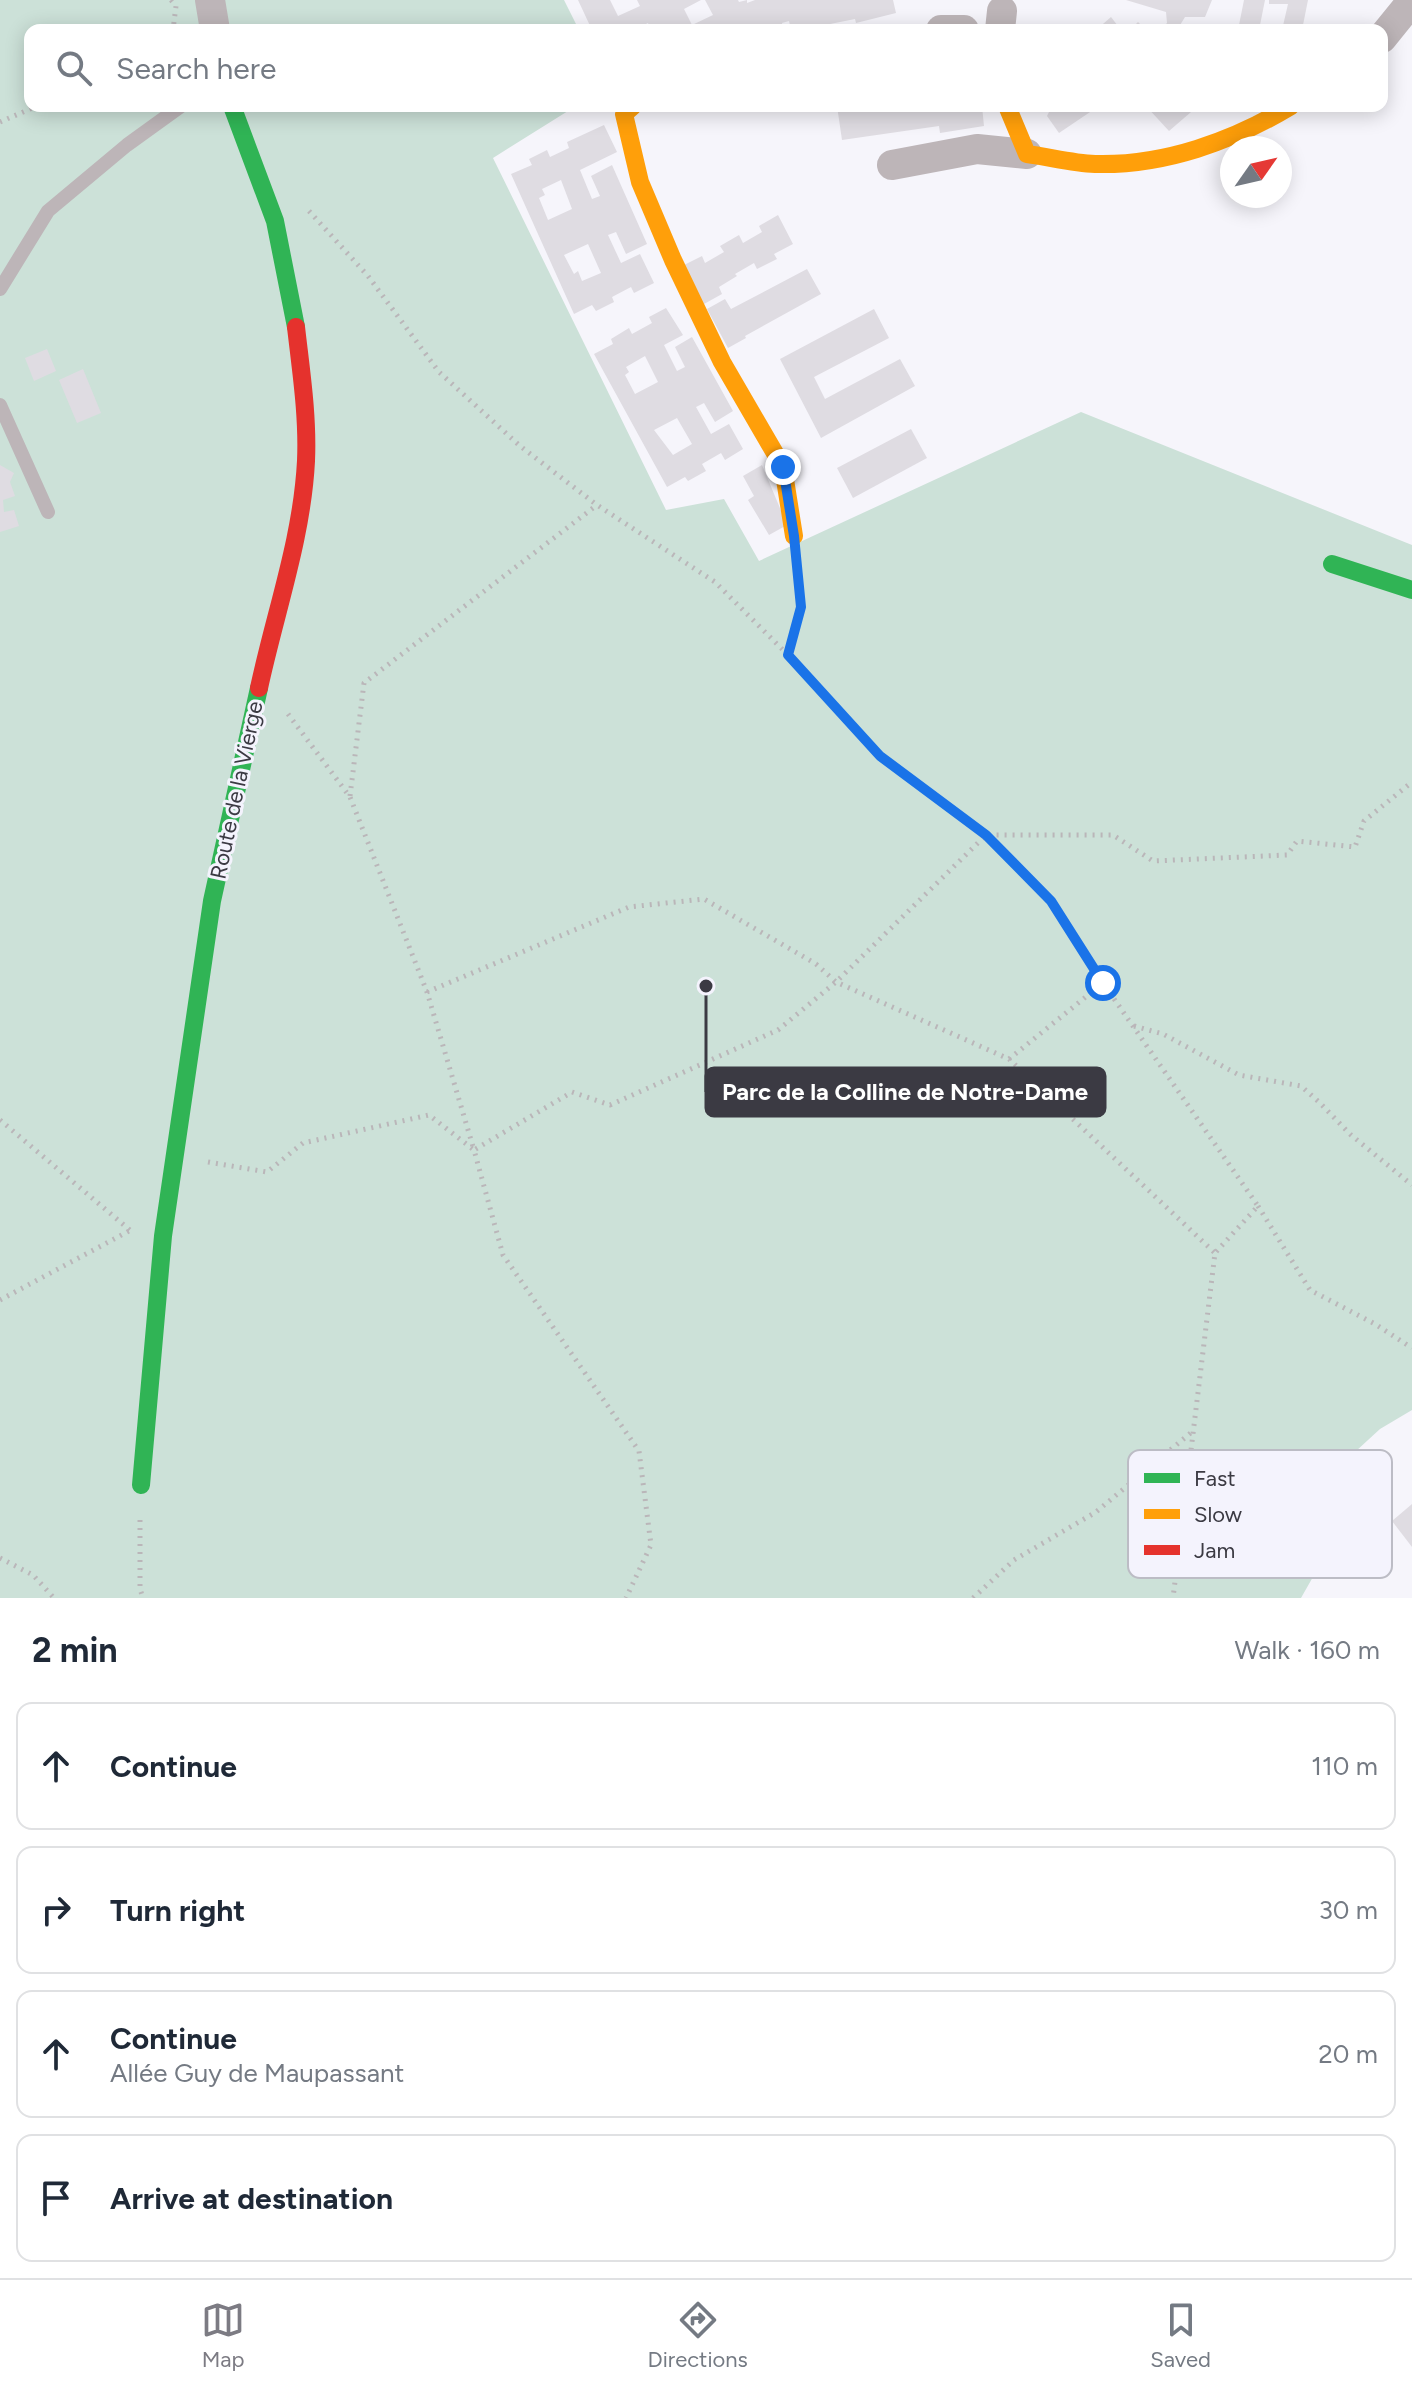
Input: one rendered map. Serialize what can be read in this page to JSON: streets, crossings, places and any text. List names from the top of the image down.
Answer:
{
  "streets": {
    "street": ["Route de la Vierge"]
  },
  "places": ["Parc de la Colline de Notre-Dame"],
  "legend": ["Fast", "Slow", "Jam"],
  "north": "top right",
  "page": {
    "search": "Search here",
    "heading": ["2 min", "Walk · 160 m"],
    "list": [
      ["Continue", "110 m"],
      ["Turn right", "30 m"],
      ["Continue", "Allée Guy de Maupassant", "20 m"],
      "Arrive at destination"
    ],
    "nav": ["Map", "Directions", "Saved"]
  }
}
